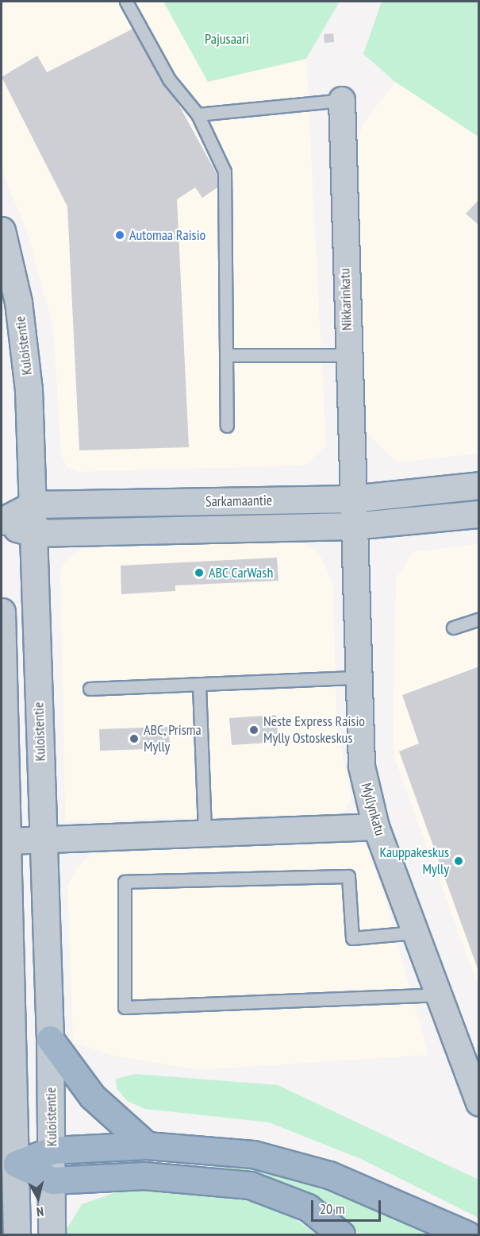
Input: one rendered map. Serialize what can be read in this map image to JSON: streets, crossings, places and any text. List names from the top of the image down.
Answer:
{
  "streets": {
    "street": [
      "Nikkarinkatu",
      "Kuloistentie",
      "Sarkamaantie",
      "Myllynkatu"
    ]
  },
  "crossings": [
    ["Nikkarinkatu", "Sarkamaantie"],
    ["Nikkarinkatu", "Myllynkatu"],
    ["Kuloistentie", "Sarkamaantie"],
    ["Sarkamaantie", "Myllynkatu"]
  ],
  "parks": ["Pajusaari"],
  "places": [
    "Automaa Raisio",
    "ABC CarWash",
    "Neste Express Raisio Mylly Ostoskeskus",
    "ABC, Prisma Mylly",
    "Kauppakeskus Mylly"
  ],
  "scale_bar": "20 m",
  "north": "bottom"
}
